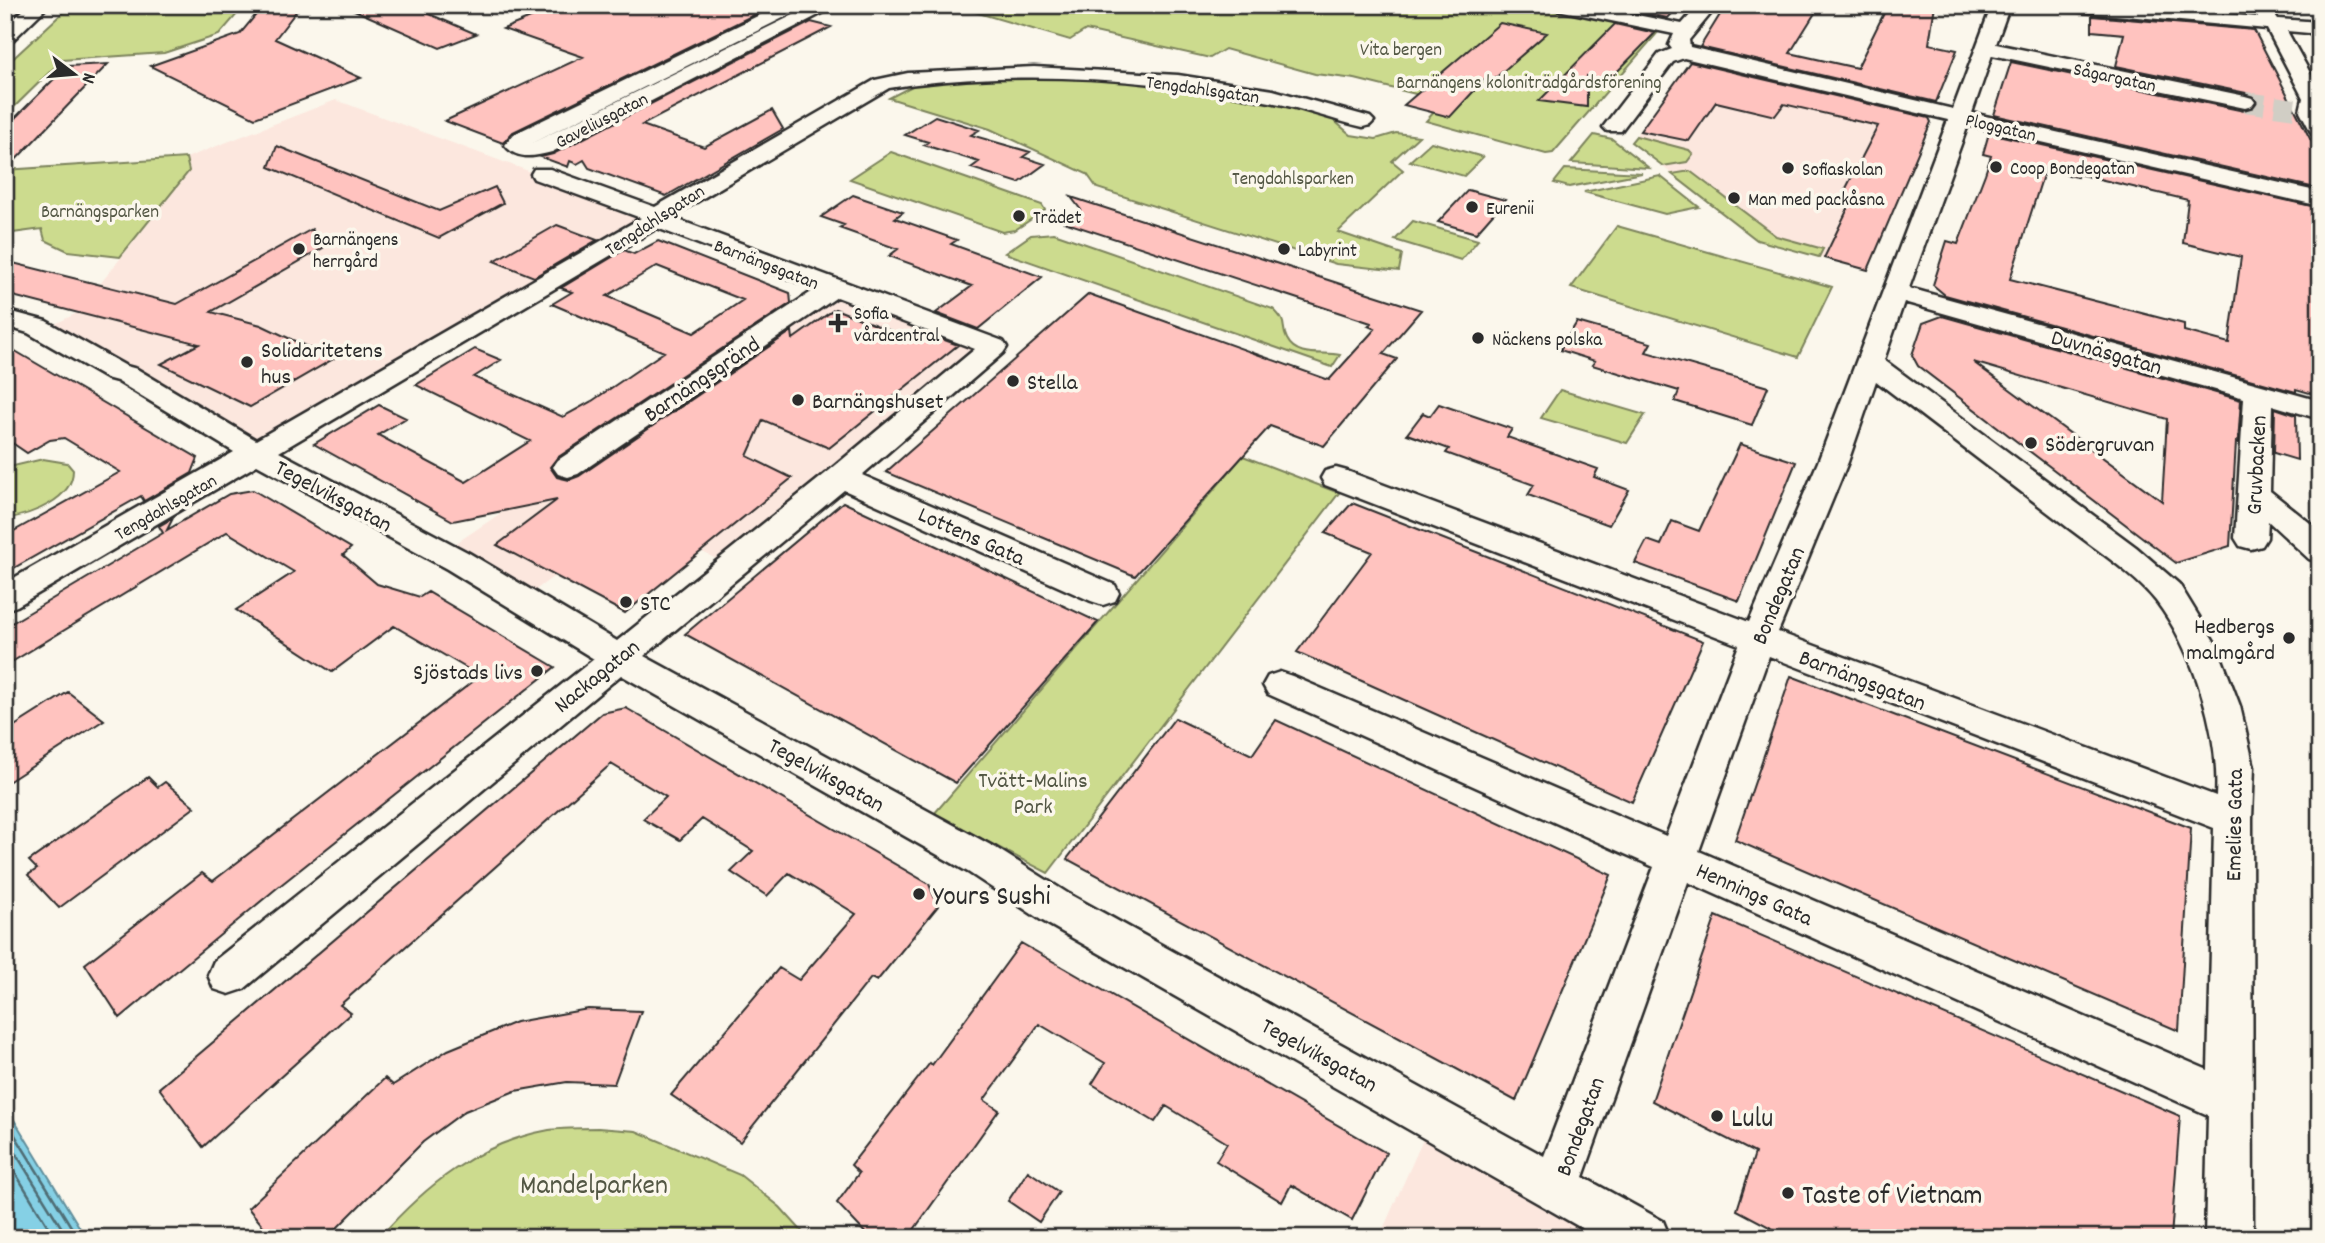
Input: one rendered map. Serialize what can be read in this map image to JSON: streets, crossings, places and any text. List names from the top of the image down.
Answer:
{
  "streets": {
    "street": [
      "Sågargatan",
      "Tengdahlsgatan",
      "Gaveliusgatan",
      "Ploggatan",
      "Barnängsgatan",
      "Duvnäsgatan",
      "Barnängsgränd",
      "Gruvbacken",
      "Tegelviksgatan",
      "Lottens Gata",
      "Bondegatan",
      "Nackagatan",
      "Emelies Gata",
      "Hennings Gata"
    ]
  },
  "crossings": [
    ["Sågargatan", "Bondegatan"],
    ["Tengdahlsgatan", "Barnängsgatan"],
    ["Tengdahlsgatan", "Tegelviksgatan"],
    ["Ploggatan", "Bondegatan"],
    ["Barnängsgatan", "Barnängsgränd"],
    ["Barnängsgatan", "Bondegatan"],
    ["Barnängsgatan", "Nackagatan"],
    ["Barnängsgatan", "Emelies Gata"],
    ["Duvnäsgatan", "Gruvbacken"],
    ["Duvnäsgatan", "Bondegatan"],
    ["Tegelviksgatan", "Bondegatan"],
    ["Tegelviksgatan", "Nackagatan"],
    ["Lottens Gata", "Nackagatan"],
    ["Bondegatan", "Emelies Gata"],
    ["Bondegatan", "Hennings Gata"],
    ["Emelies Gata", "Hennings Gata"]
  ],
  "parks": [
    "Vita bergen",
    "Barnängens koloniträdgårdsförening",
    "Tengdahlsparken",
    "Barnängsparken",
    "Tvätt-Malins Park",
    "Mandelparken"
  ],
  "places": {
    "other": [
      "Coop Bondegatan",
      "Sofiaskolan",
      "Man med packåsna",
      "Eurenii",
      "Trädet",
      "Barnängens herrgård",
      "Labyrint",
      "Näckens polska",
      "Solidaritetens hus",
      "Stella",
      "Barnängshuset",
      "Södergruvan",
      "STC",
      "Hedbergs malmgård",
      "Sjöstads livs",
      "Yours Sushi",
      "Lulu",
      "Taste of Vietnam"
    ],
    "health": ["Sofia vårdcentral"]
  },
  "north": "right"
}
